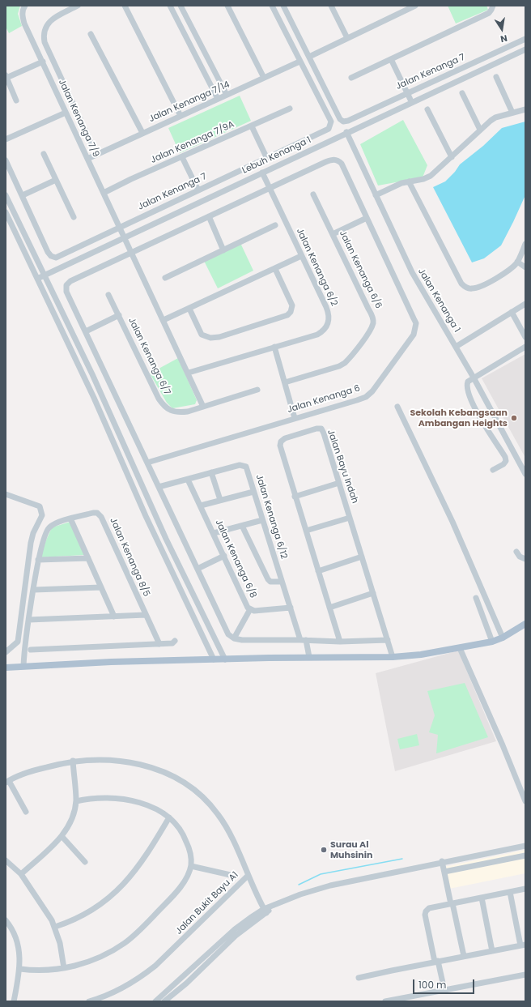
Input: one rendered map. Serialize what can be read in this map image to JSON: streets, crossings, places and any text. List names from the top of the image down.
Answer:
{
  "streets": {
    "street": [
      "Jalan Kenanga 7",
      "Jalan Kenanga 7/14",
      "Jalan Kenanga 7/9",
      "Jalan Kenanga 7/9A",
      "Lebuh Kenanga 1",
      "Jalan Kenanga 6/2",
      "Jalan Kenanga 6/6",
      "Jalan Kenanga 1",
      "Jalan Kenanga 6/7",
      "Jalan Kenanga 6",
      "Jalan Bayu Indah",
      "Jalan Kenanga 6/12",
      "Jalan Kenanga 8/5",
      "Jalan Kenanga 6/8",
      "Jalan Bukit Bayu A1"
    ]
  },
  "crossings": [
    ["Jalan Kenanga 7", "Jalan Kenanga 7/14"],
    ["Jalan Kenanga 7", "Jalan Kenanga 7/9"],
    ["Jalan Kenanga 7/14", "Jalan Kenanga 7/9"],
    ["Jalan Kenanga 7/9", "Jalan Kenanga 7/9A"],
    ["Jalan Kenanga 7/9", "Lebuh Kenanga 1"],
    ["Lebuh Kenanga 1", "Jalan Kenanga 6/2"],
    ["Lebuh Kenanga 1", "Jalan Kenanga 1"],
    ["Jalan Kenanga 6/2", "Jalan Kenanga 6"],
    ["Jalan Kenanga 6/12", "Jalan Kenanga 6/8"]
  ],
  "places": ["Sekolah Kebangsaan Ambangan Heights", "Surau Al Muhsinin"],
  "scale_bar": "100 m",
  "north": "bottom"
}
